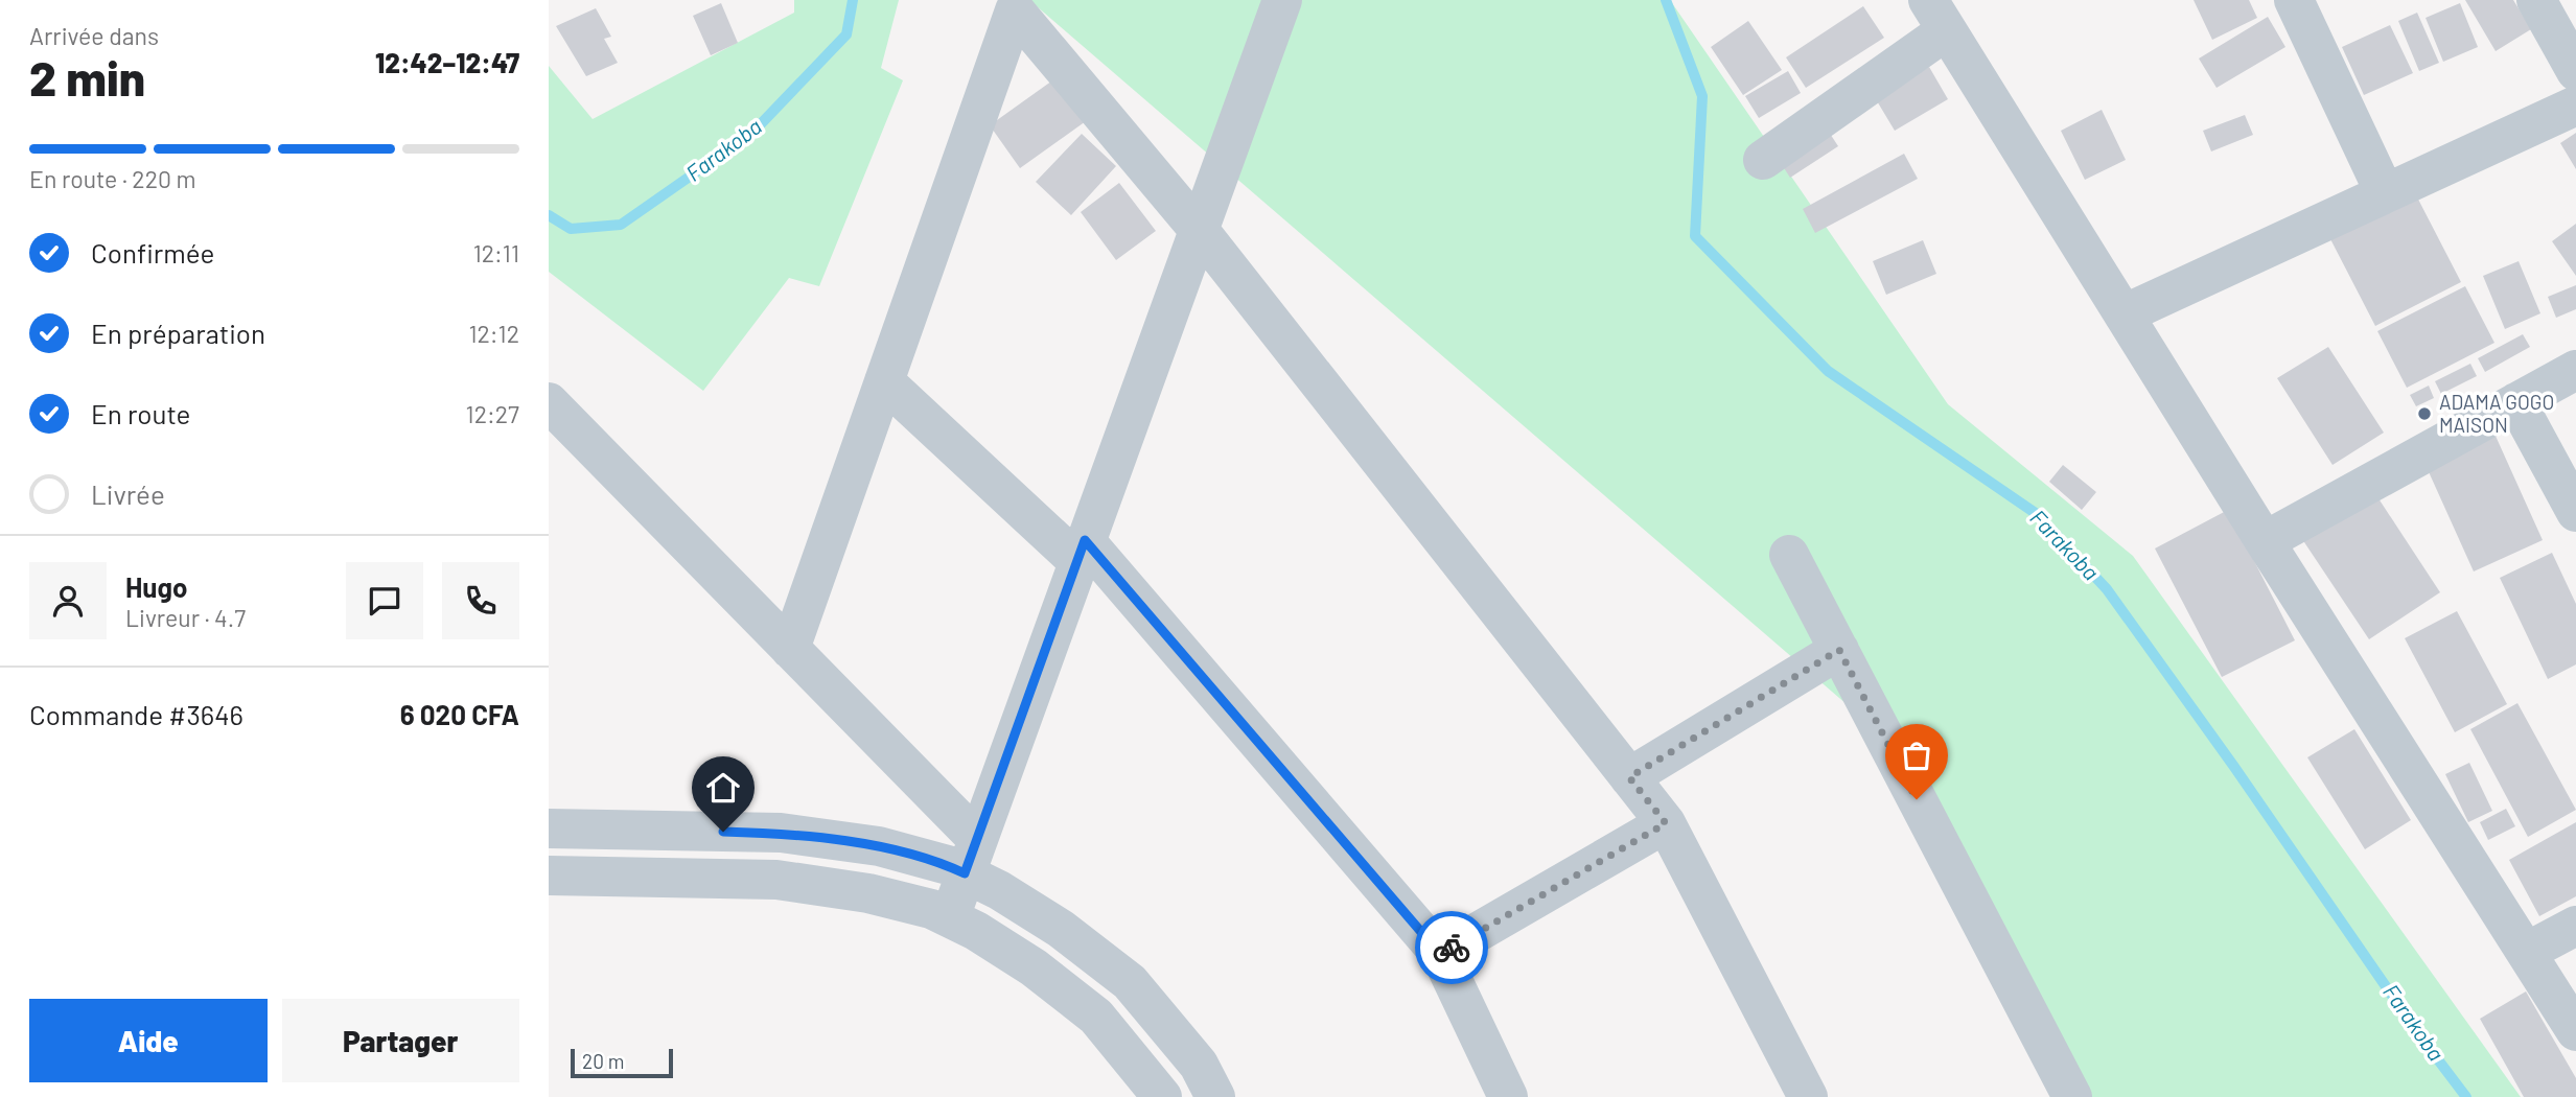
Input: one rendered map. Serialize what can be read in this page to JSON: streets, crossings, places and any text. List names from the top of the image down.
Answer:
{
  "water": ["Farakoba"],
  "places": ["ADAMA GOGO MAISON"],
  "scale_bar": "20 m",
  "page": {
    "heading": ["2 min", "Arrivée dans", "12:42–12:47"],
    "panel": [
      "Hugo",
      "Livreur · 4.7",
      "Commande #3646",
      "6 020 CFA"
    ],
    "bar": "En route · 220 m",
    "list": [
      ["Confirmée", "12:11"],
      ["En préparation", "12:12"],
      ["En route", "12:27"],
      "Livrée"
    ],
    "buttons": ["Aide", "Partager"],
    "scale": "20 m"
  }
}
